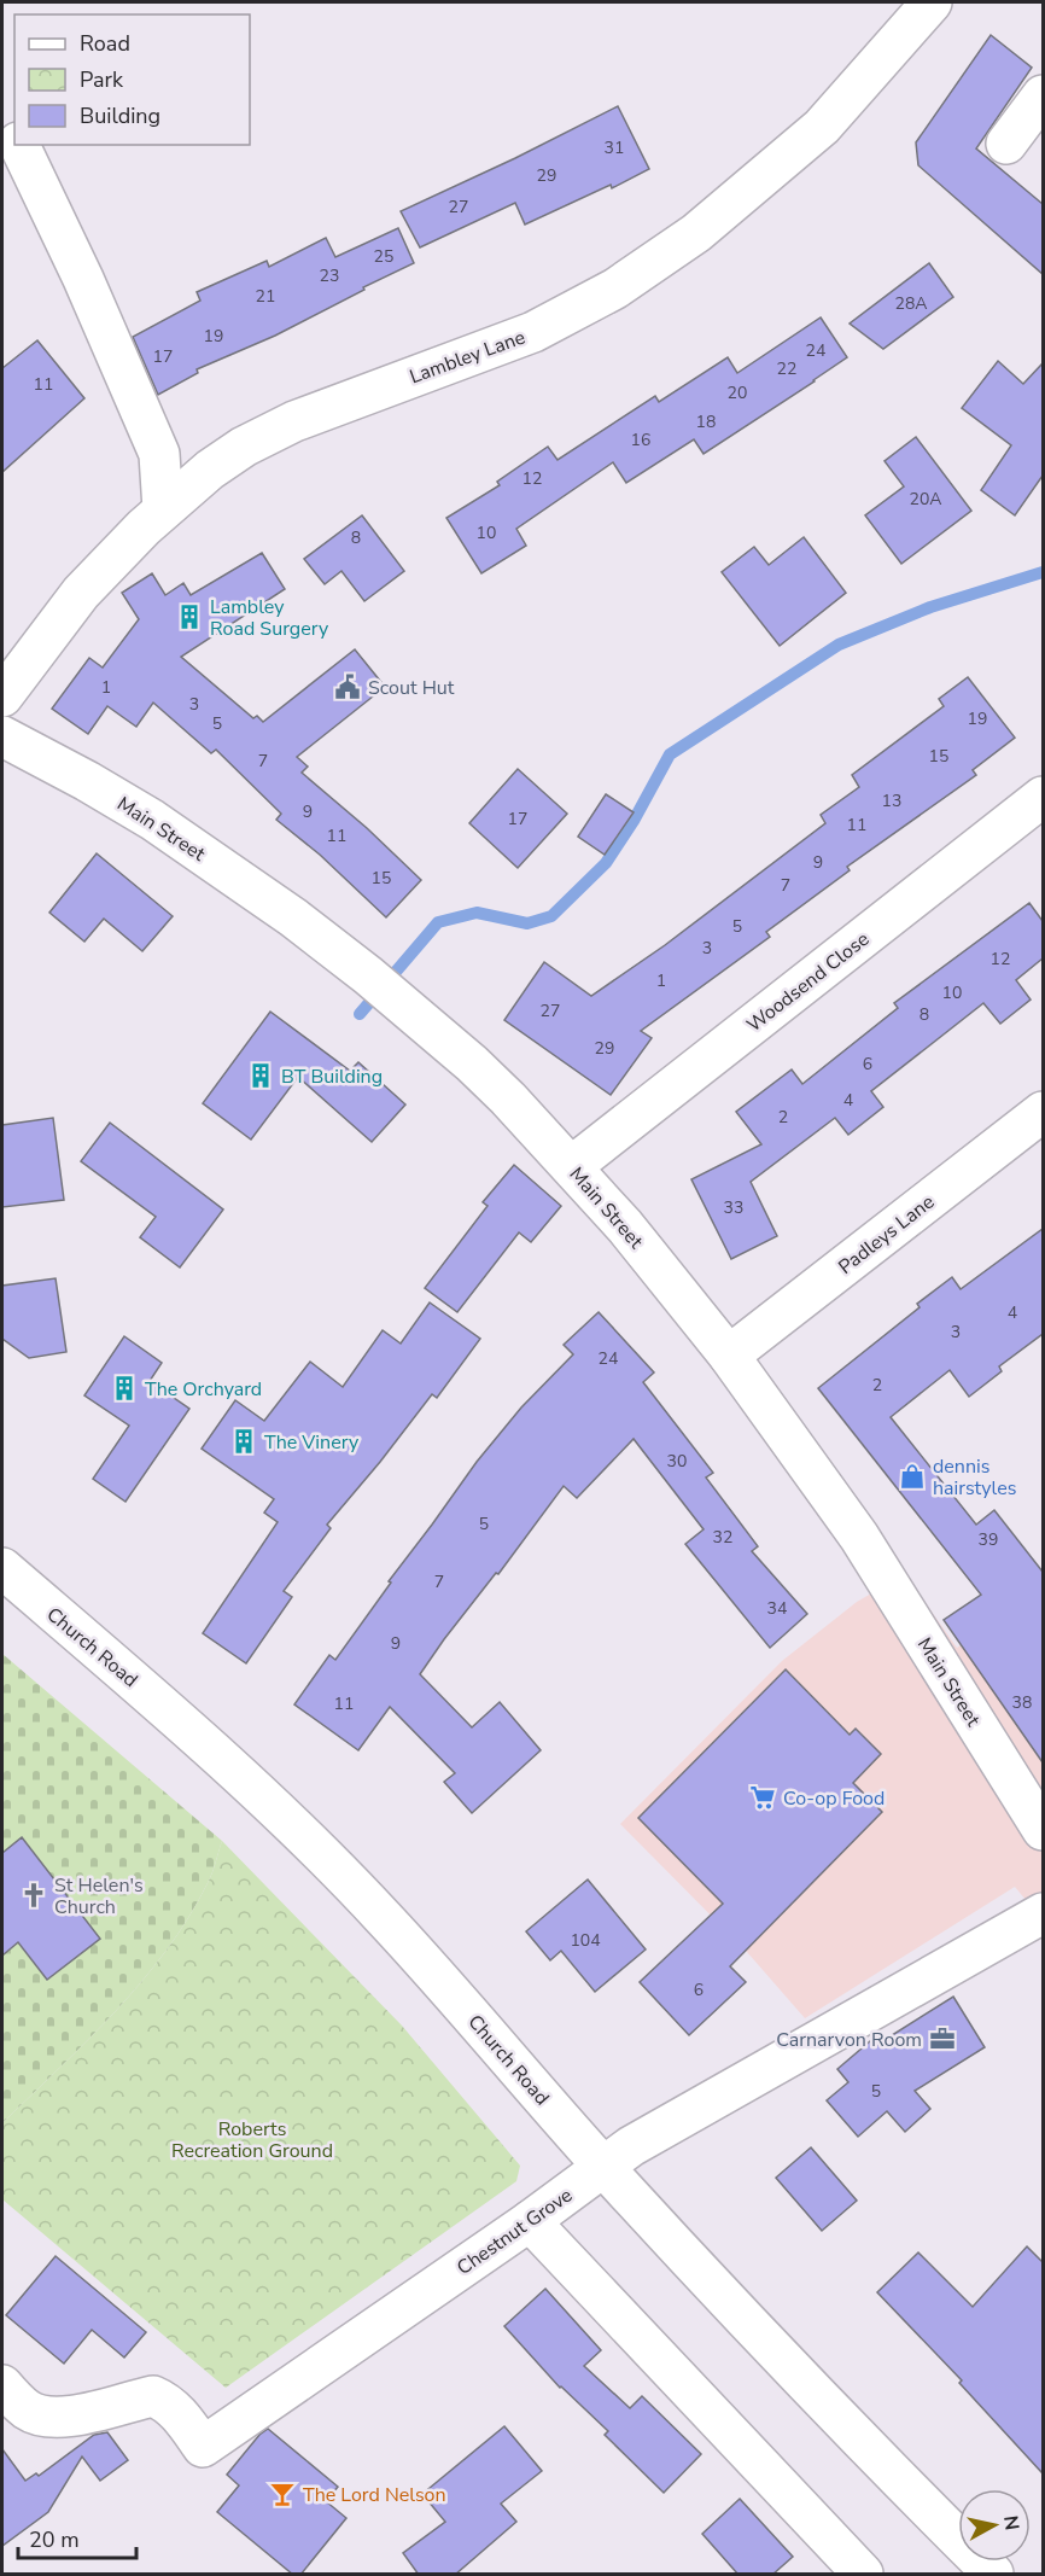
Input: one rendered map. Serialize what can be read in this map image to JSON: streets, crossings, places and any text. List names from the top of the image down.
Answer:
{
  "streets": {
    "street": [
      "Lambley Lane",
      "Main Street",
      "Woodsend Close",
      "Padleys Lane",
      "Church Road",
      "Chestnut Grove"
    ]
  },
  "crossings": [
    ["Main Street", "Woodsend Close"],
    ["Main Street", "Padleys Lane"],
    ["Church Road", "Chestnut Grove"]
  ],
  "parks": ["Roberts Recreation Ground"],
  "places": {
    "building": [
      "Lambley Road Surgery",
      "BT Building",
      "The Orchyard",
      "The Vinery"
    ],
    "public building": ["Scout Hut"],
    "shop": ["dennis hairstyles"],
    "supermarket": ["Co-op Food"],
    "church": ["St Helen's Church"],
    "office": ["Carnarvon Room"],
    "bar": ["The Lord Nelson"]
  },
  "house_numbers": [
    "31",
    "29",
    "27",
    "25",
    "23",
    "21",
    "28A",
    "19",
    "24",
    "17",
    "22",
    "11",
    "20",
    "18",
    "16",
    "12",
    "20A",
    "10",
    "8",
    "1",
    "3",
    "19",
    "5",
    "15",
    "7",
    "13",
    "9",
    "17",
    "11",
    "11",
    "9",
    "15",
    "7",
    "5",
    "3",
    "12",
    "1",
    "10",
    "27",
    "8",
    "29",
    "6",
    "4",
    "2",
    "33",
    "4",
    "3",
    "24",
    "2",
    "30",
    "5",
    "32",
    "39",
    "7",
    "34",
    "9",
    "38",
    "11",
    "104",
    "6",
    "5"
  ],
  "legend": ["Road", "Park", "Building"],
  "scale_bar": "20 m",
  "north": "right"
}
